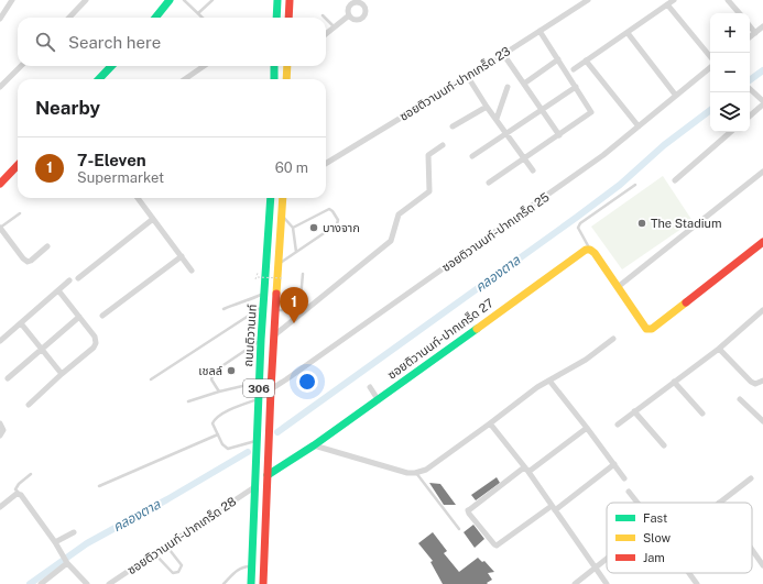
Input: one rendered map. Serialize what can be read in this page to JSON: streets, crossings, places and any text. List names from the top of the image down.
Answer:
{
  "streets": {
    "main road": ["ถนนติวานนท์", "ซอยติวานนท์-ปากเกร็ด 27", "306"],
    "street": ["ซอยติวานนท์-ปากเกร็ด 23", "ซอยติวานนท์-ปากเกร็ด 25", "ซอยติวานนท์-ปากเกร็ด 28"]
  },
  "crossings": [
    ["ซอยติวานนท์-ปากเกร็ด 25", "ถนนติวานนท์"],
    ["ถนนติวานนท์", "ซอยติวานนท์-ปากเกร็ด 27"],
    ["ถนนติวานนท์", "ซอยติวานนท์-ปากเกร็ด 28"]
  ],
  "water": ["คลองตาล"],
  "places": ["The Stadium", "บางจาก", "เชลล์"],
  "legend": ["Fast", "Slow", "Jam"],
  "page": {
    "map_buttons": ["+", "−"],
    "search": "Search here",
    "heading": "Nearby",
    "list": [
      {
        "mark": "1",
        "name": "7-Eleven",
        "note": "Supermarket",
        "value": "60 m"
      }
    ],
    "pins": "1"
  }
}
